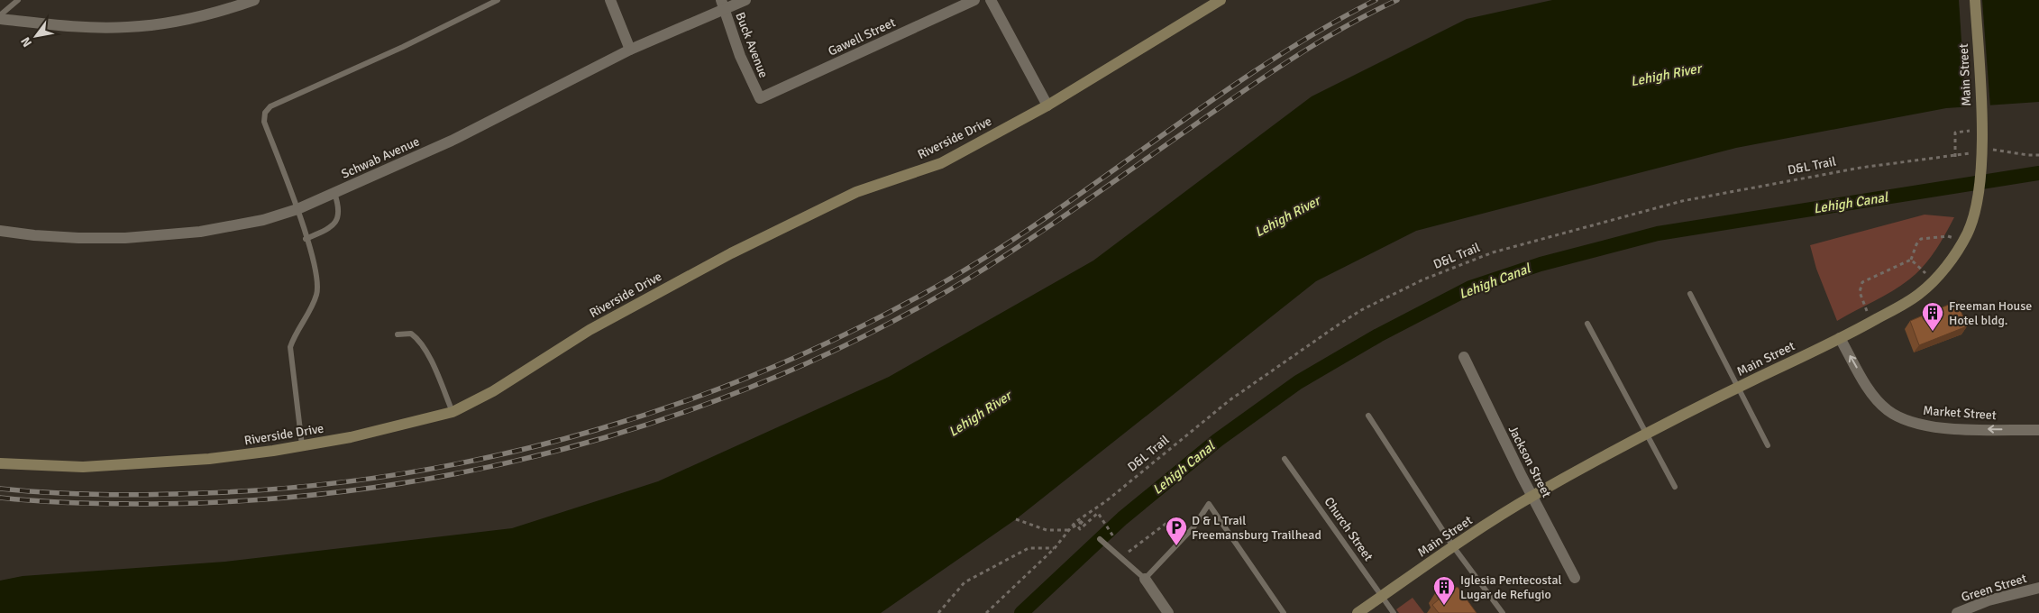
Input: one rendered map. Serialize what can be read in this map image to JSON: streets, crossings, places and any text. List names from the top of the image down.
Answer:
{
  "streets": {
    "street": [
      "Gawell Street",
      "Buck Avenue",
      "Main Street",
      "Riverside Drive",
      "Schwab Avenue",
      "Market Street",
      "Jackson Street",
      "Green Street"
    ],
    "lane": ["Church Street"],
    "path": ["D&L Trail"]
  },
  "crossings": [
    ["Gawell Street", "Buck Avenue"],
    ["Buck Avenue", "Schwab Avenue"],
    ["Main Street", "Market Street"],
    ["Main Street", "Jackson Street"],
    ["Main Street", "Church Street"]
  ],
  "one_way": ["Market Street"],
  "water": ["Lehigh River", "Lehigh Canal"],
  "places": {
    "building": ["Freeman House Hotel bldg.", "Iglesia Pentecostal Lugar de Refugio"],
    "parking": ["D & L Trail Freemansburg Trailhead"]
  },
  "north": "bottom left"
}
